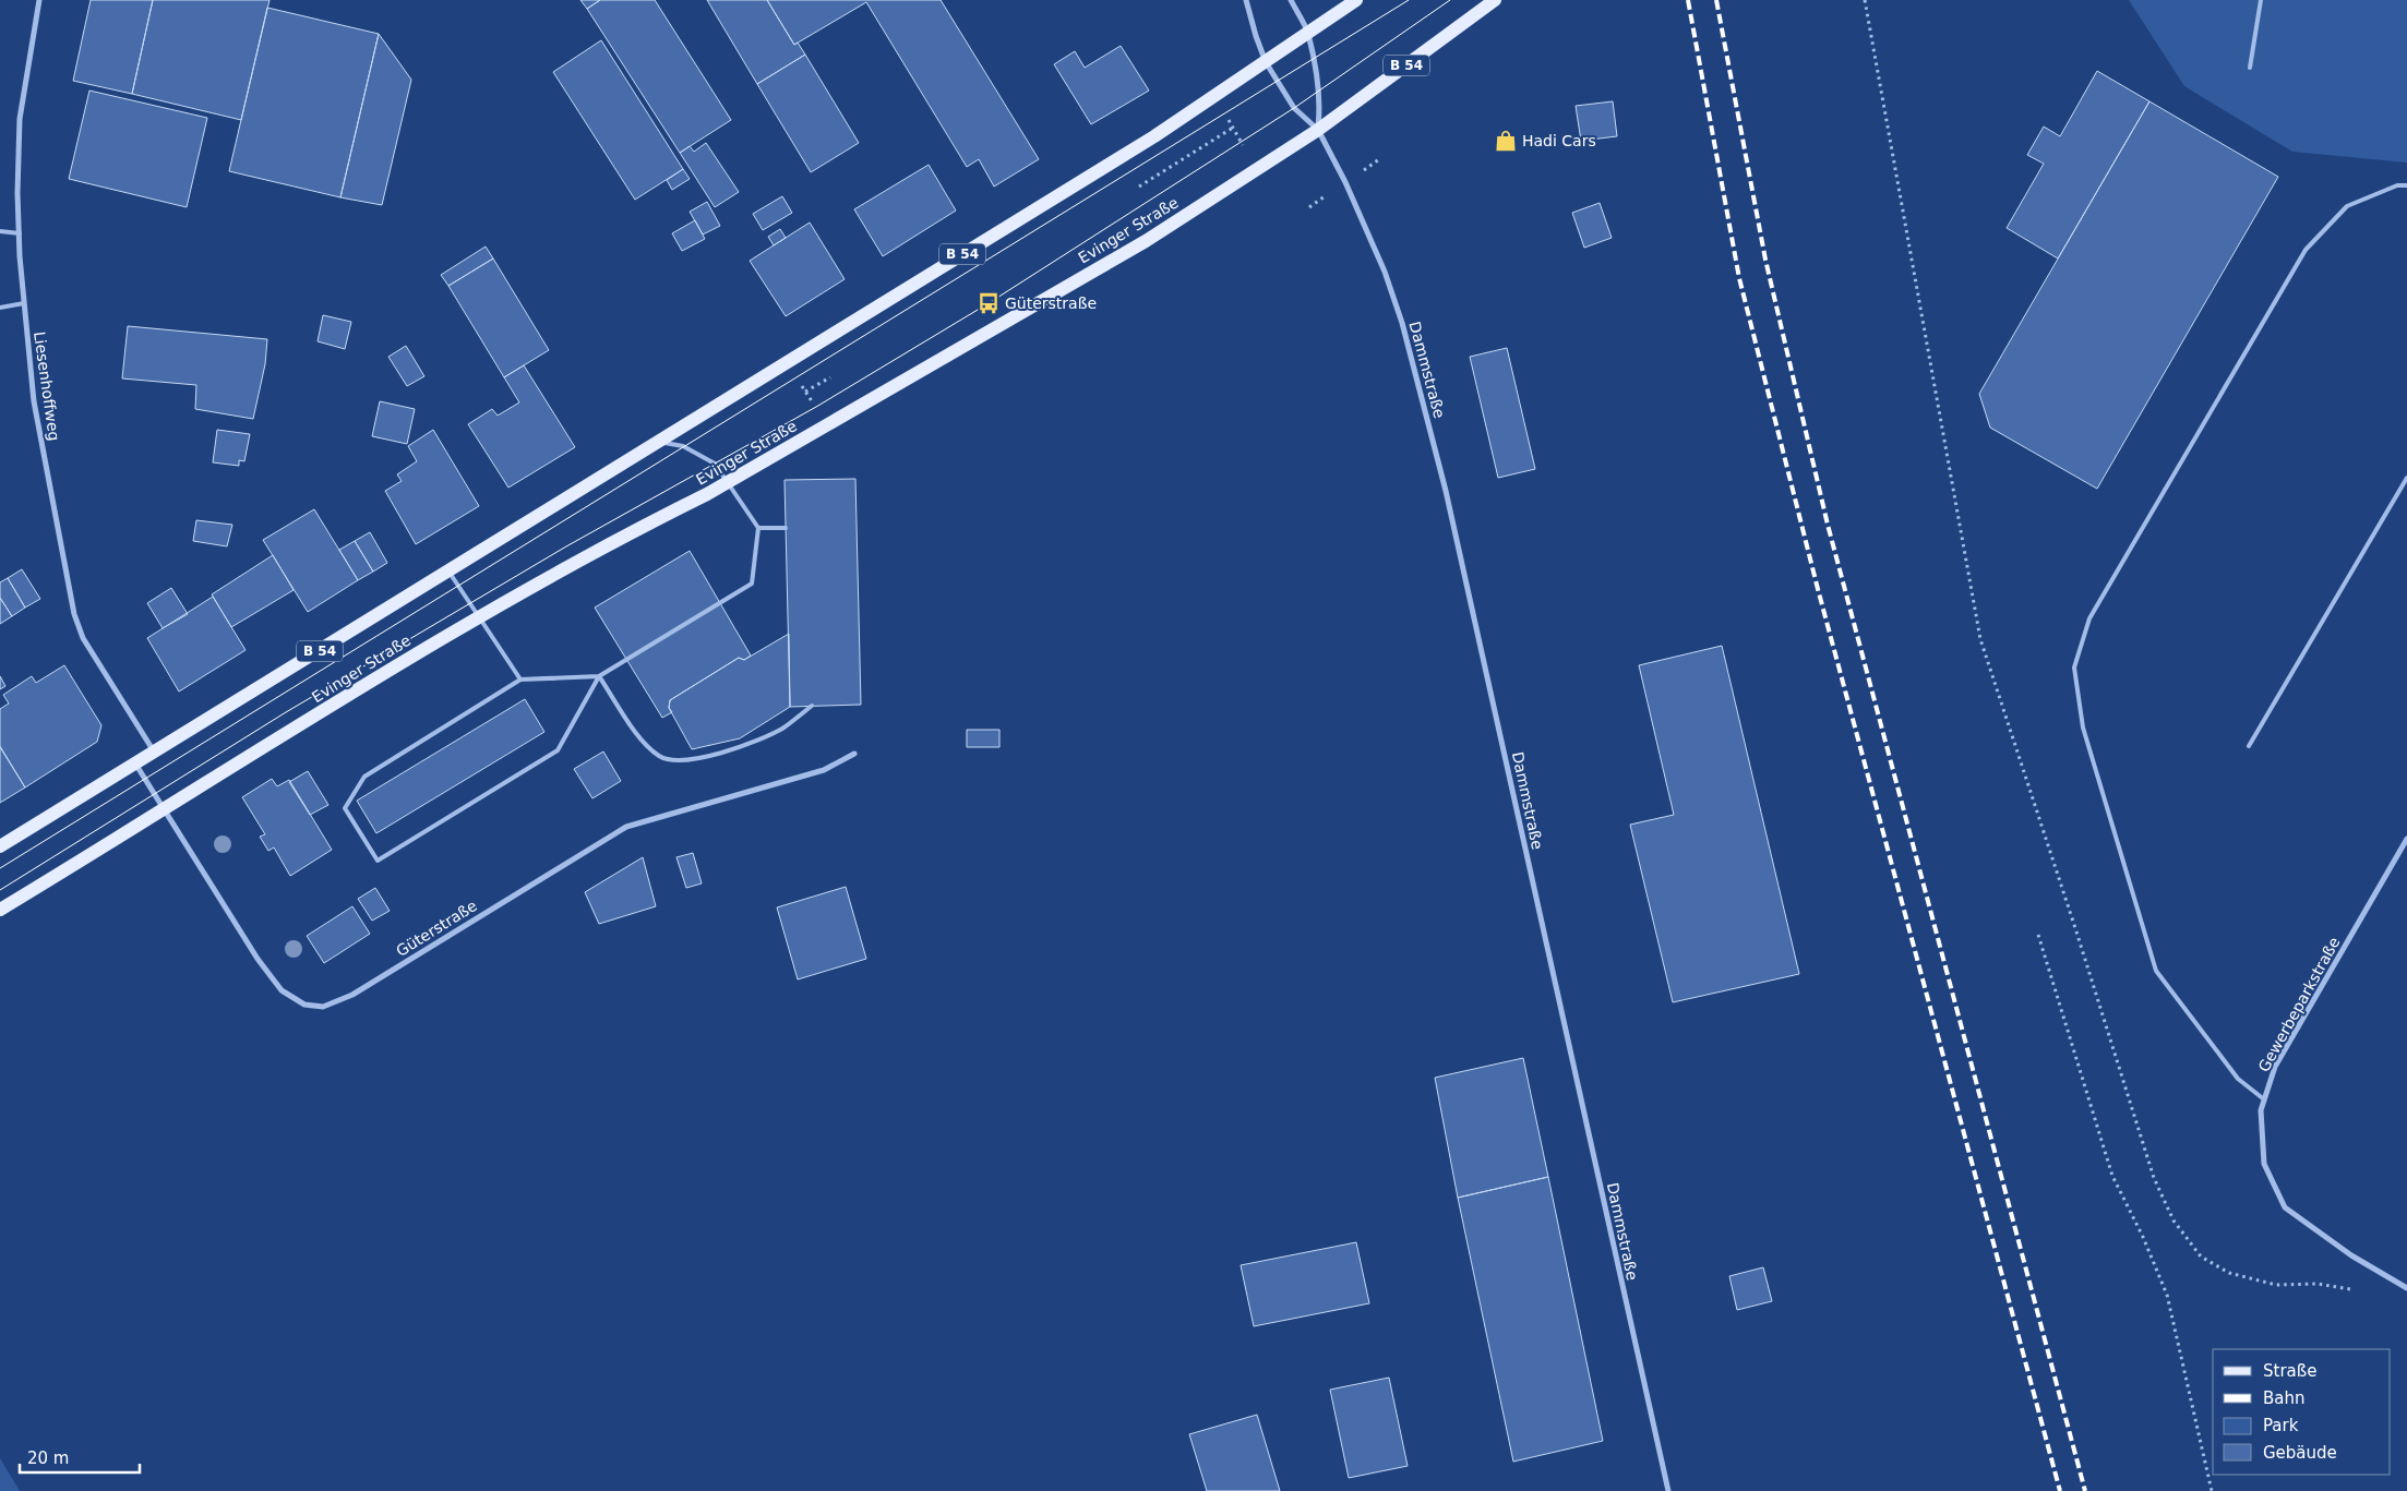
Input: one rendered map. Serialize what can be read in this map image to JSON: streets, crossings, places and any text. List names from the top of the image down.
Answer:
{
  "streets": {
    "main road": ["B 54", "Evinger Straße"],
    "street": [
      "Dammstraße",
      "Liesenhoffweg",
      "Güterstraße",
      "Gewerbeparkstraße"
    ]
  },
  "crossings": [
    ["B 54", "Dammstraße"],
    ["B 54", "Liesenhoffweg"],
    ["B 54", "Güterstraße"],
    ["Evinger Straße", "Dammstraße"],
    ["Evinger Straße", "Güterstraße"]
  ],
  "places": {
    "shop": ["Hadi Cars"],
    "bus stop": ["Güterstraße"]
  },
  "legend": [
    "Straße",
    "Bahn",
    "Park",
    "Gebäude"
  ],
  "scale_bar": "20 m"
}
